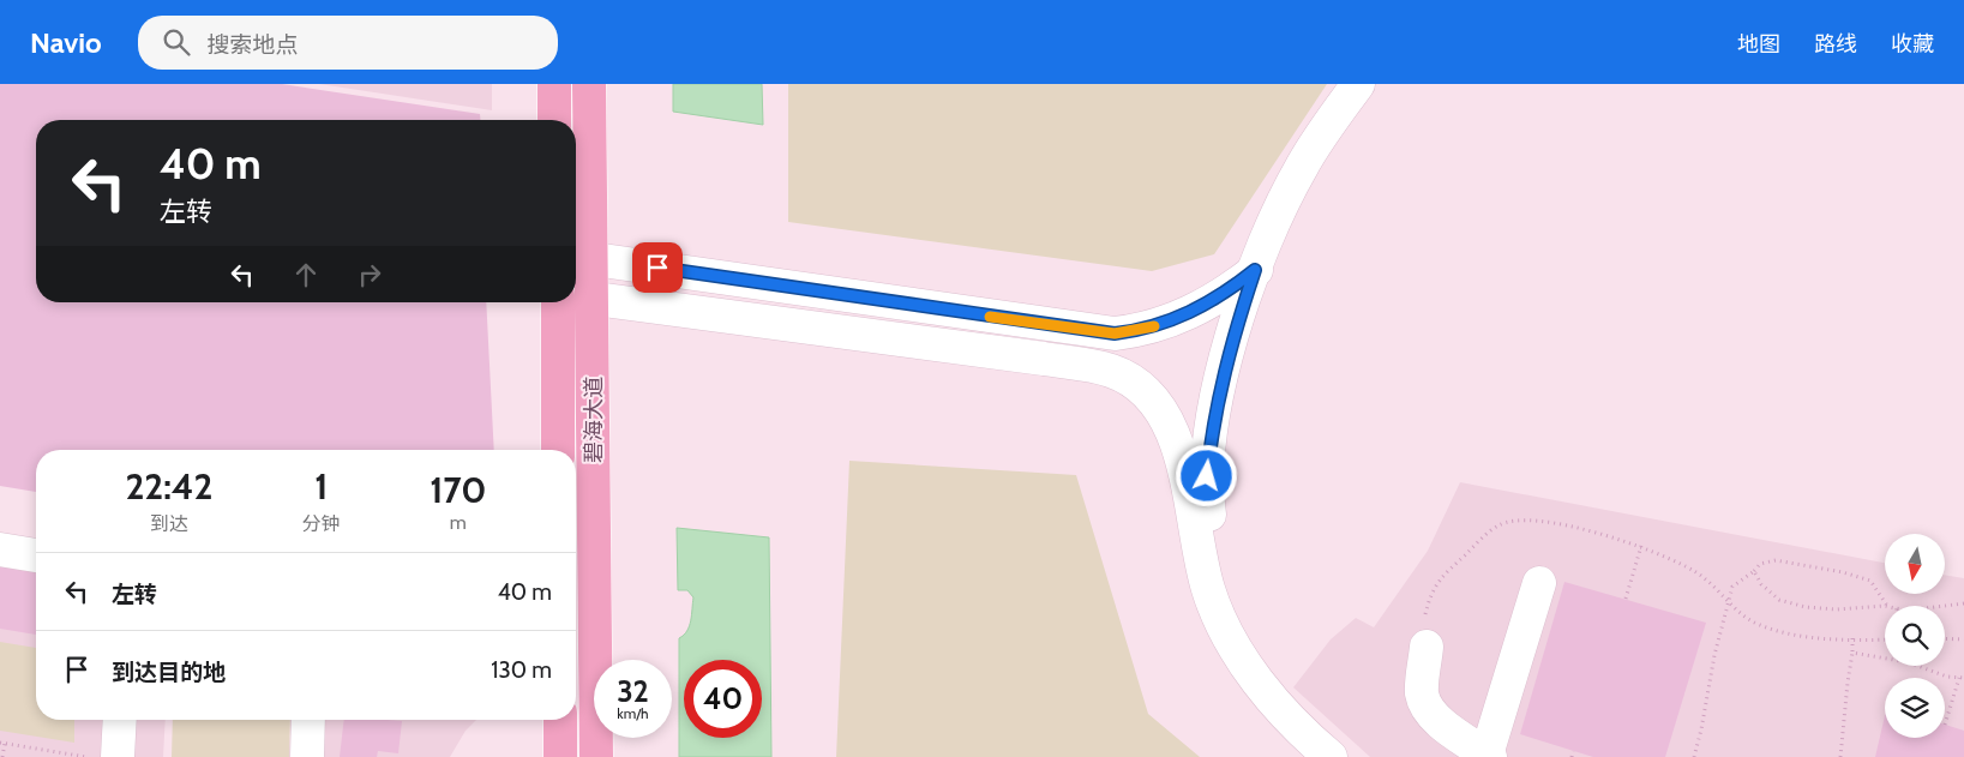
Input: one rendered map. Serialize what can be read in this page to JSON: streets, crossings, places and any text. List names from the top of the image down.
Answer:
{
  "streets": {
    "main road": ["碧海大道"]
  },
  "north": "bottom",
  "page": {
    "header": "Navio",
    "search": "搜索地点",
    "nav": ["地图", "路线", "收藏"],
    "turn": ["40 m", "左转"],
    "eta": [
      "22:42",
      "到达",
      "1",
      "分钟",
      "170",
      "m"
    ],
    "list": [
      {
        "name": "左转",
        "value": "40 m"
      },
      {
        "name": "到达目的地",
        "value": "130 m"
      }
    ],
    "speed": "32 km/h",
    "limit": "40"
  }
}
